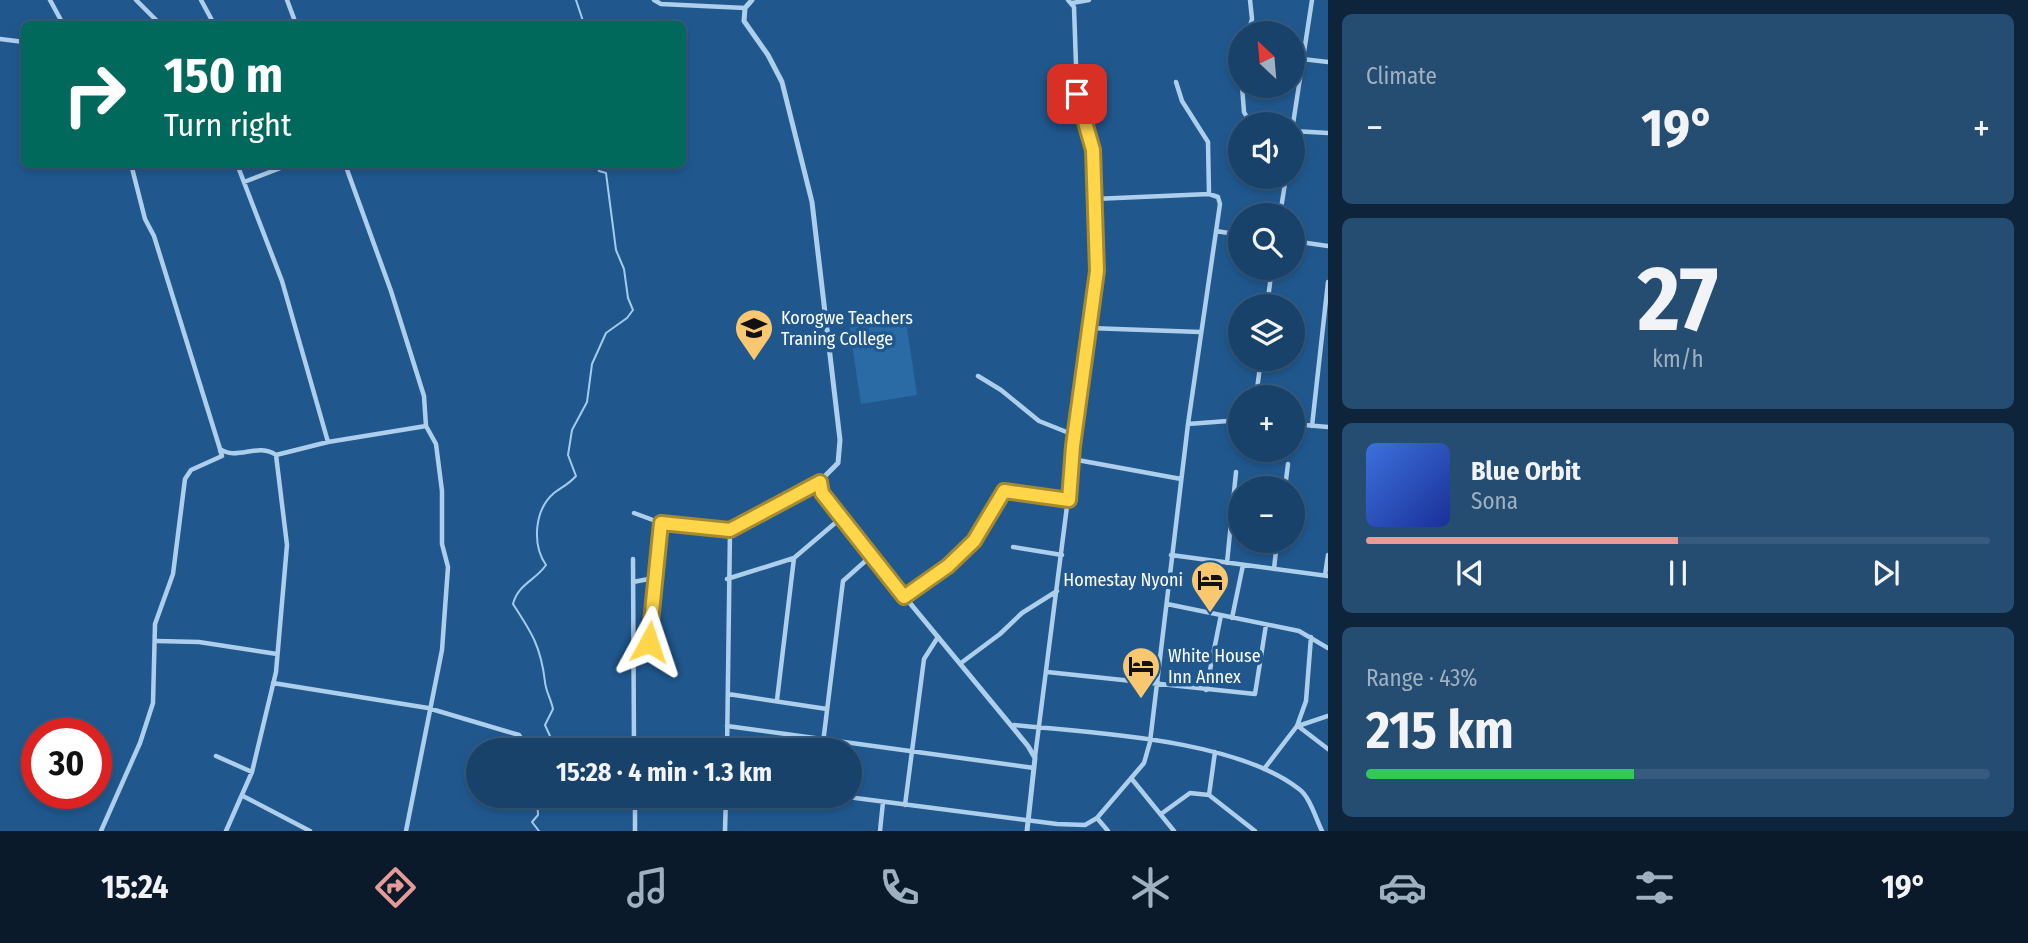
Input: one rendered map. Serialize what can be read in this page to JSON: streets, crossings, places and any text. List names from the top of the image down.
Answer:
{
  "places": {
    "school or university": ["Korogwe Teachers Traning College"],
    "hotel": ["Homestay Nyoni", "White House Inn Annex"]
  },
  "north": "top left",
  "page": {
    "tile": [
      "Climate",
      ["27", "km/h"],
      ["Range · 43%", "215 km"]
    ],
    "map_buttons": ["+", "−"],
    "turn": ["150 m", "Turn right"],
    "heat": ["−", "19°", "+"],
    "song": ["Blue Orbit", "Sona"],
    "limit": "30",
    "trip": "15:28 · 4 min · 1.3 km",
    "tabs": ["15:24", "19°"]
  }
}
